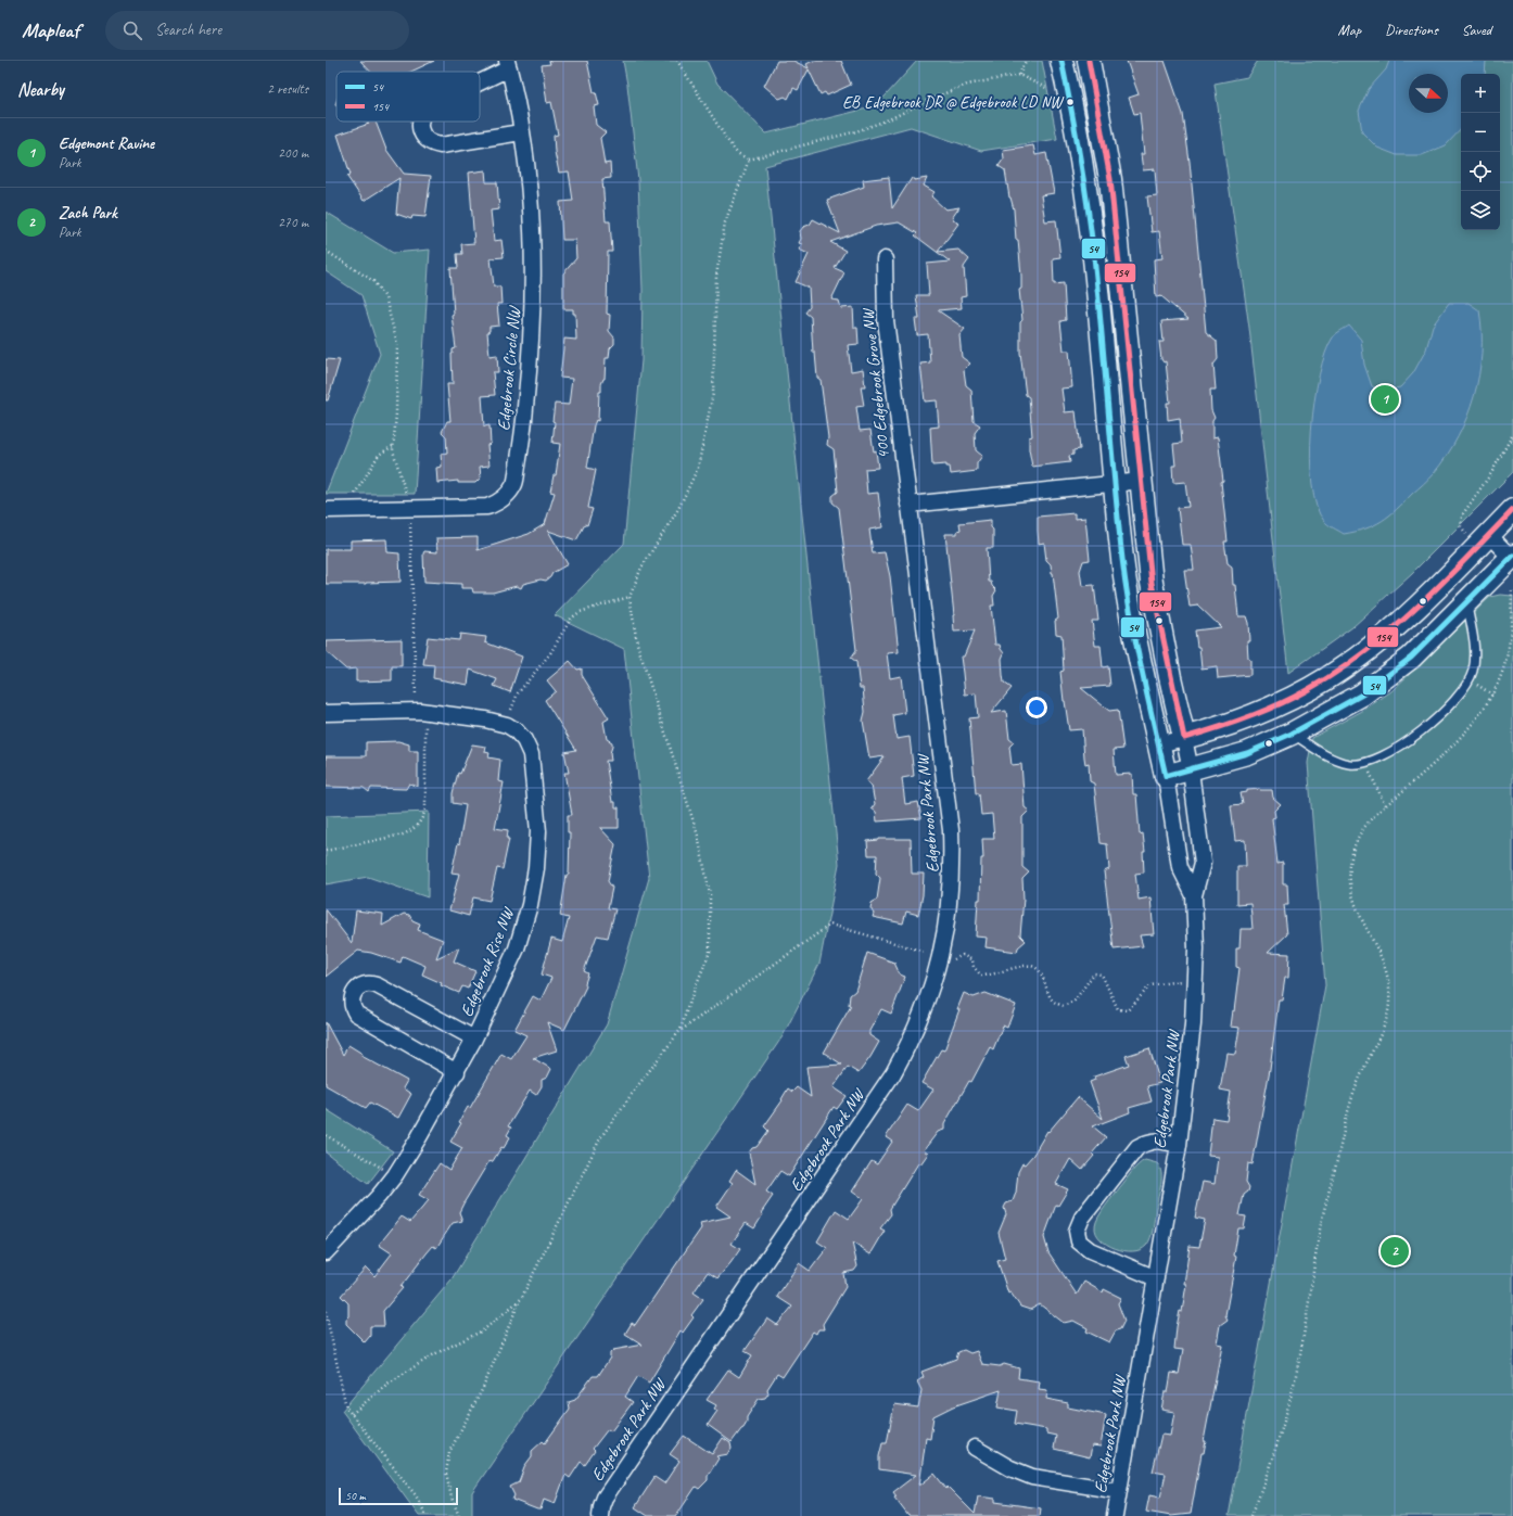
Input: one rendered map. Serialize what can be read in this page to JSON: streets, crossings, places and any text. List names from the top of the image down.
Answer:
{
  "streets": {
    "street": [
      "Edgebrook Circle NW",
      "400 Edgebrook Grove NW",
      "Edgebrook Park NW",
      "Edgebrook Rise NW"
    ]
  },
  "crossings": [
    ["400 Edgebrook Grove NW", "Edgebrook Park NW"]
  ],
  "places": ["EB Edgebrook DR @ Edgebrook LD NW"],
  "lines": ["transit line 54", "transit line 154"],
  "legend": ["54", "154"],
  "scale_bar": "50 m",
  "north": "right",
  "page": {
    "header": "Mapleaf",
    "search": "Search here",
    "nav": ["Map", "Directions", "Saved"],
    "heading": ["Nearby", "2 results"],
    "map_buttons": ["+", "−"],
    "list": [
      {
        "mark": "1",
        "name": "Edgemont Ravine",
        "note": "Park",
        "value": "200 m"
      },
      {
        "mark": "2",
        "name": "Zach Park",
        "note": "Park",
        "value": "270 m"
      }
    ],
    "pins": ["1", "2"],
    "scale": "50 m"
  }
}
